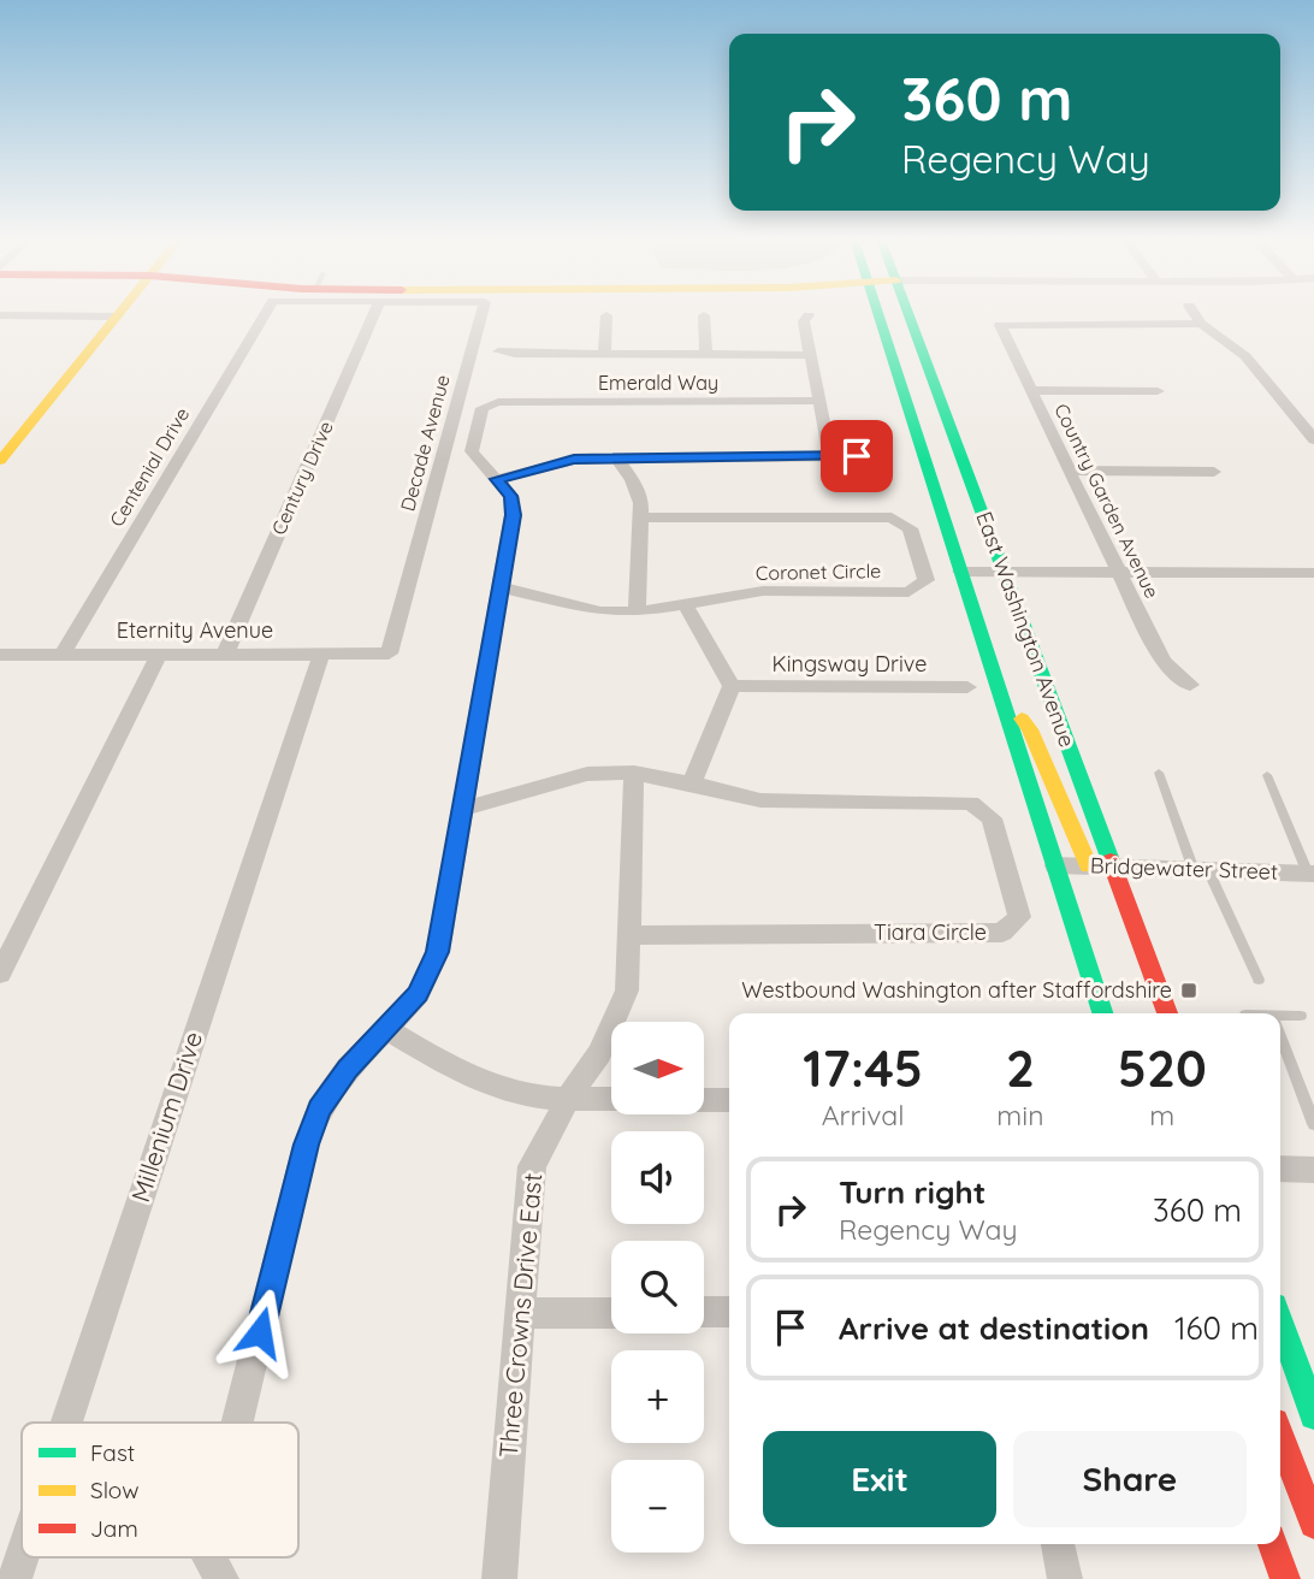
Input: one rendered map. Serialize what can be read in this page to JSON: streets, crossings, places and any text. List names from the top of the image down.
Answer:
{
  "streets": {
    "main road": ["East Washington Avenue"],
    "street": [
      "Emerald Way",
      "Decade Avenue",
      "Centenial Drive",
      "Century Drive",
      "Country Garden Avenue",
      "Coronet Circle",
      "Eternity Avenue",
      "Kingsway Drive",
      "Bridgewater Street",
      "Tiara Circle",
      "Millenium Drive",
      "Three Crowns Drive East"
    ]
  },
  "crossings": [
    ["Decade Avenue", "Eternity Avenue"],
    ["Centenial Drive", "Eternity Avenue"],
    ["Century Drive", "Eternity Avenue"],
    ["East Washington Avenue", "Bridgewater Street"],
    ["Eternity Avenue", "Millenium Drive"],
    ["Tiara Circle", "Three Crowns Drive East"]
  ],
  "places": {
    "transit": ["Westbound Washington after Staffordshire"]
  },
  "legend": ["Fast", "Slow", "Jam"],
  "north": "right",
  "page": {
    "turn": ["360 m", "Regency Way"],
    "eta": [
      "17:45",
      "Arrival",
      "2",
      "min",
      "520",
      "m"
    ],
    "map_buttons": ["+", "−"],
    "list": [
      {
        "name": "Turn right",
        "note": "Regency Way",
        "value": "360 m"
      },
      {
        "name": "Arrive at destination",
        "value": "160 m"
      }
    ],
    "buttons": ["Exit", "Share"]
  }
}
